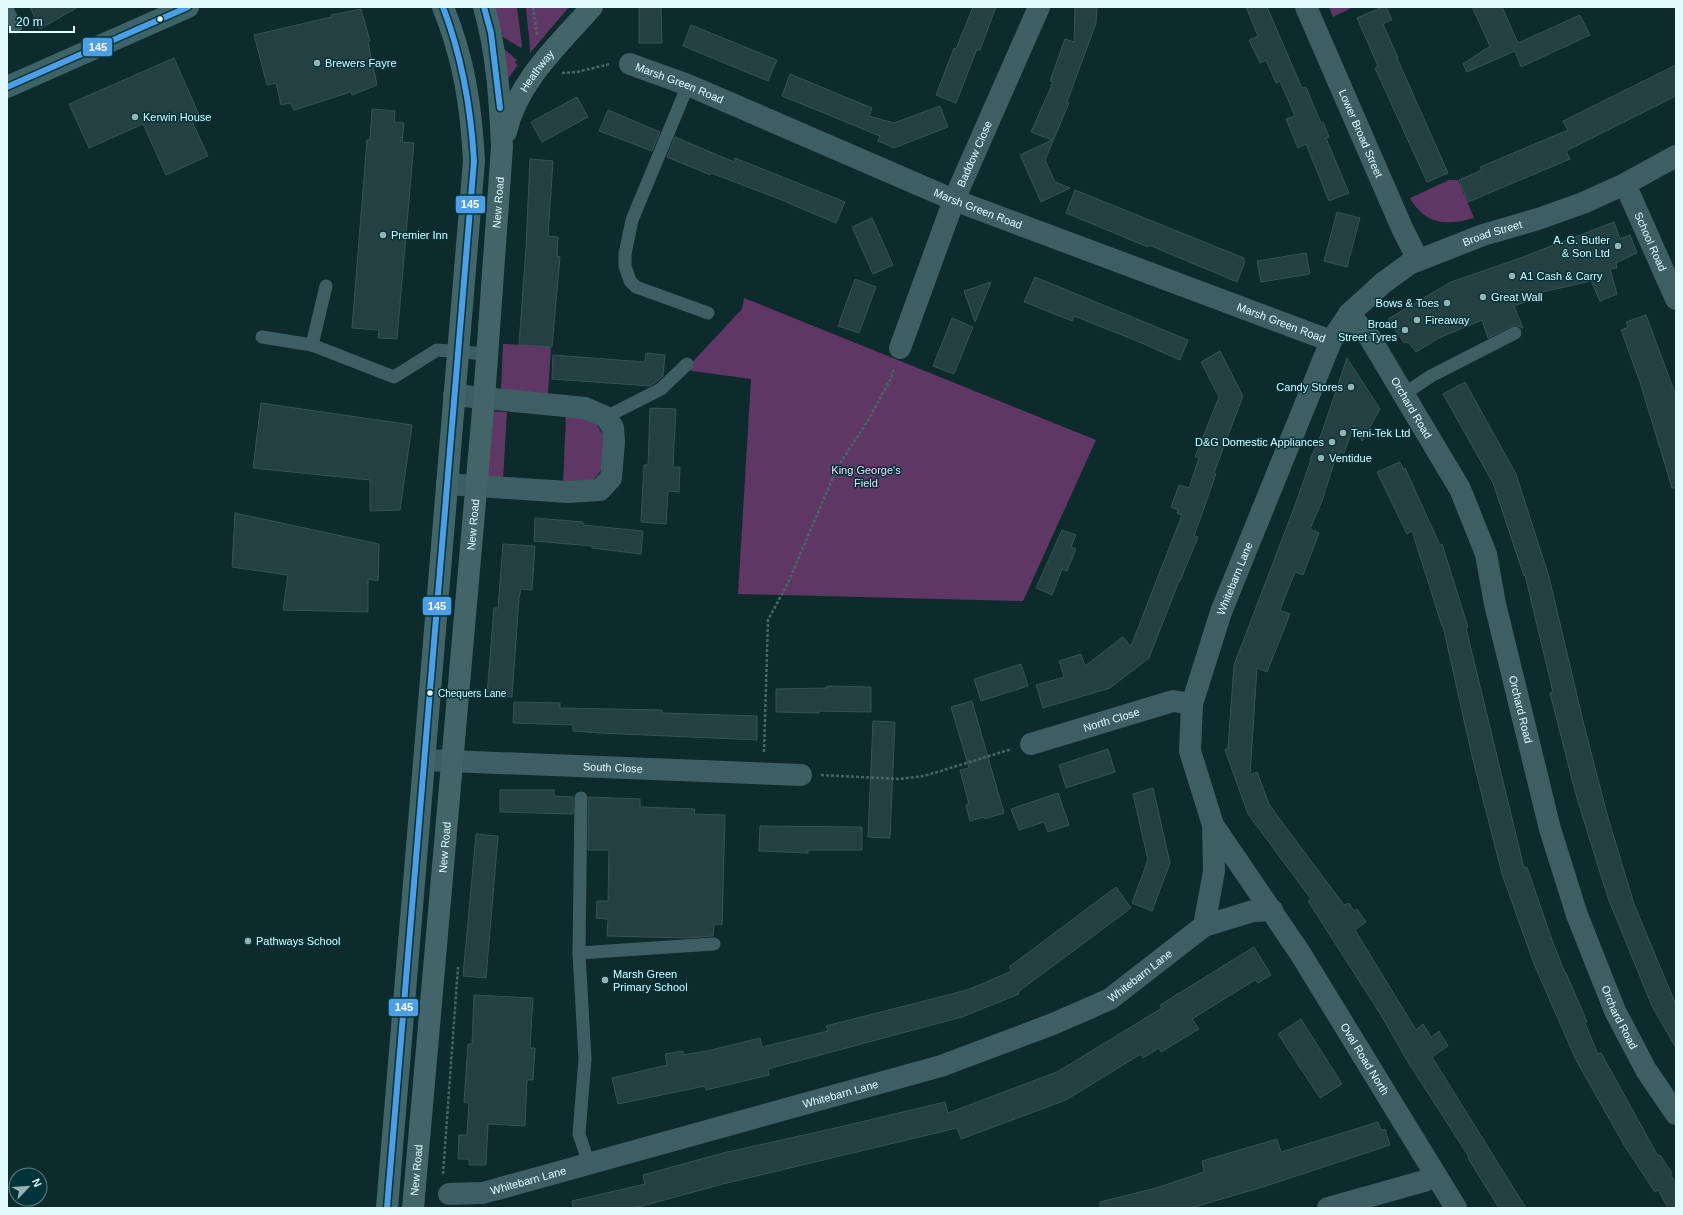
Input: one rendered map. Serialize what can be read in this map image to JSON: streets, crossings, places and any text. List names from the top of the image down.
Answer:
{
  "streets": {
    "main road": ["Heathway", "New Road"],
    "street": [
      "Marsh Green Road",
      "Lower Broad Street",
      "Baddow Close",
      "Broad Street",
      "School Road",
      "Orchard Road",
      "Whitebarn Lane",
      "North Close",
      "South Close",
      "Oval Road North"
    ]
  },
  "crossings": [
    ["Heathway", "New Road"],
    ["Marsh Green Road", "Baddow Close"],
    ["Marsh Green Road", "Broad Street"],
    ["Marsh Green Road", "Whitebarn Lane"],
    ["Lower Broad Street", "Broad Street"],
    ["New Road", "South Close"],
    ["Broad Street", "School Road"],
    ["Broad Street", "Orchard Road"],
    ["Broad Street", "Whitebarn Lane"],
    ["Whitebarn Lane", "North Close"],
    ["Whitebarn Lane", "Oval Road North"]
  ],
  "parks": ["King George's Field"],
  "places": [
    "Brewers Fayre",
    "Kerwin House",
    "Premier Inn",
    "A. G. Butler & Son Ltd",
    "A1 Cash & Carry",
    "Great Wall",
    "Bows & Toes",
    "Fireaway",
    "Broad Street Tyres",
    "Candy Stores",
    "Teni-Tek Ltd",
    "D&G Domestic Appliances",
    "Ventidue",
    "Chequers Lane",
    "Pathways School",
    "Marsh Green Primary School"
  ],
  "lines": ["transit line 145"],
  "scale_bar": "20 m",
  "north": "top right"
}
